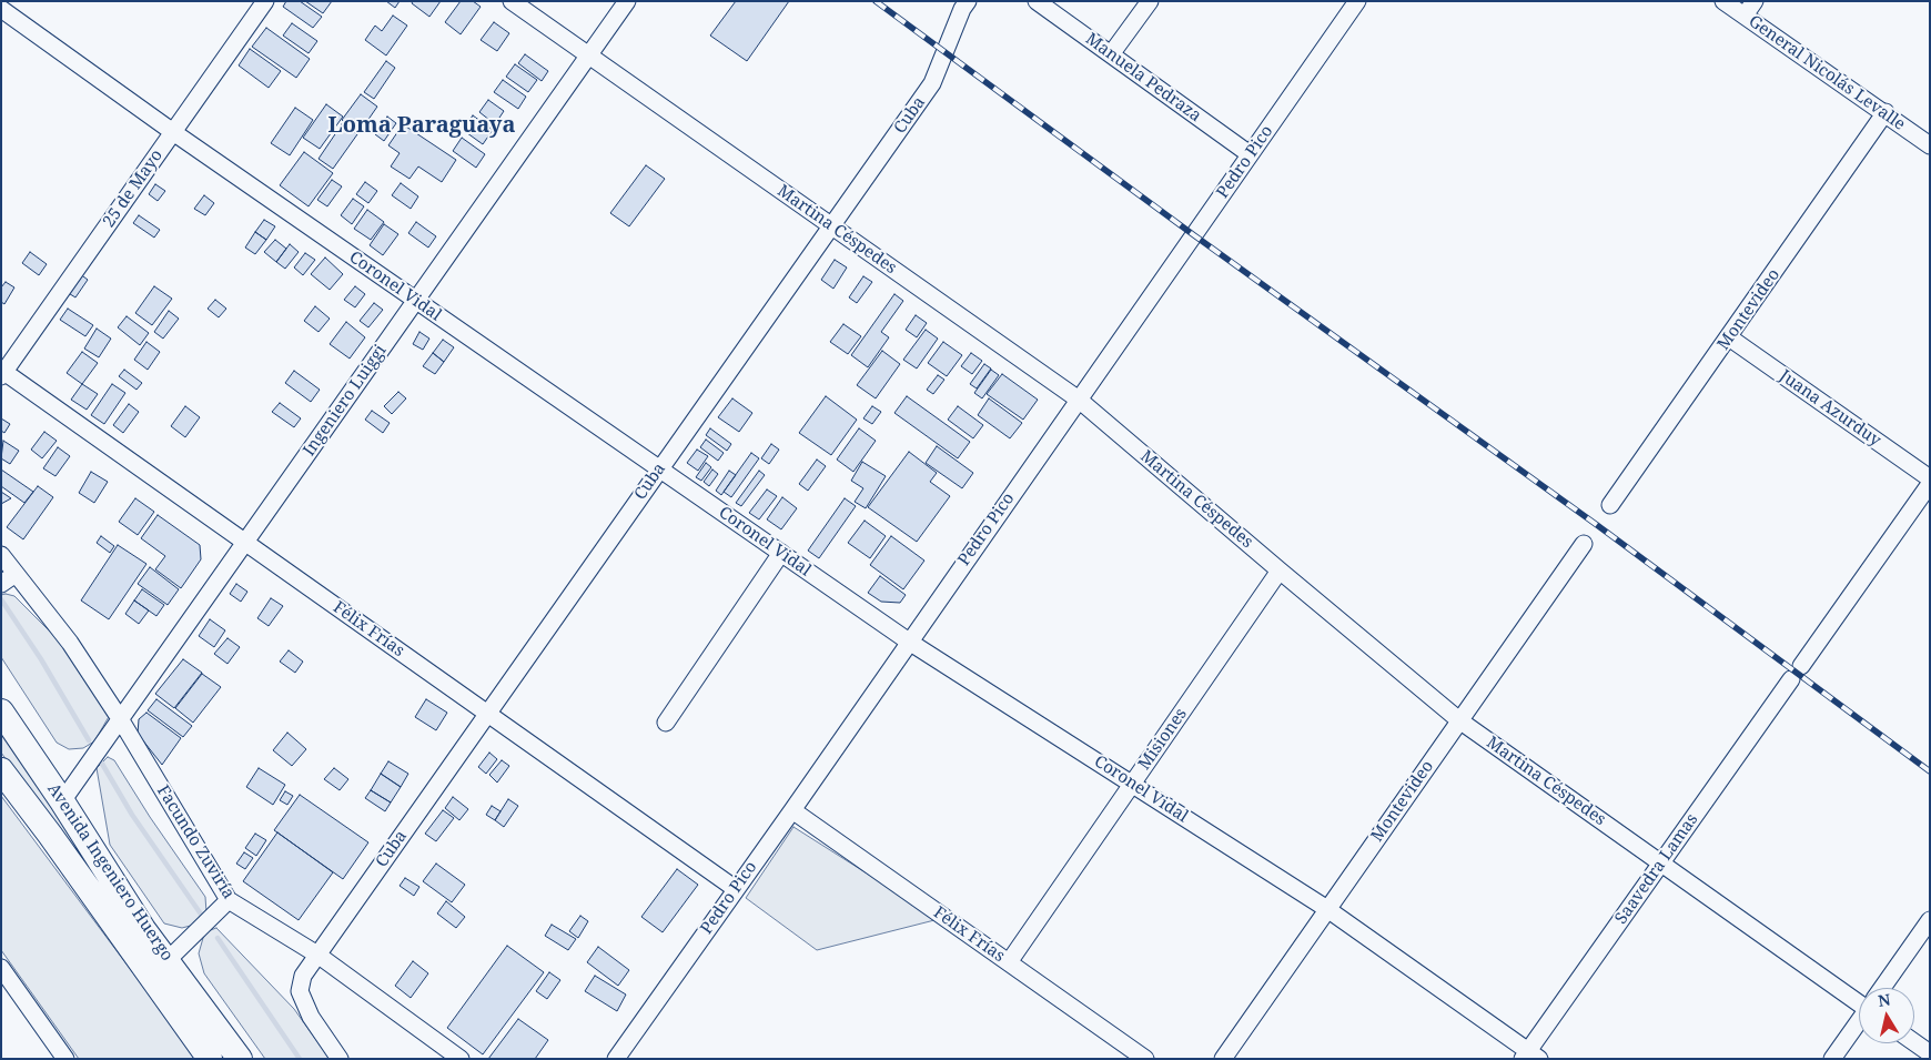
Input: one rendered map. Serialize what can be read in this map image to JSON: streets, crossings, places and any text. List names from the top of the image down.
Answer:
{
  "streets": {
    "highway": ["Avenida Ingeniero Huergo"],
    "street": [
      "General Nicolás Levalle",
      "Manuela Pedraza",
      "Cuba",
      "Pedro Pico",
      "25 de Mayo",
      "Martina Céspedes",
      "Coronel Vidal",
      "Montevideo",
      "Ingeniero Luiggi",
      "Juana Azurduy",
      "Félix Frías",
      "Misiones",
      "Facundo Zuviría",
      "Saavedra Lamas"
    ]
  },
  "crossings": [
    ["General Nicolás Levalle", "Montevideo"],
    ["Manuela Pedraza", "Pedro Pico"],
    ["Cuba", "Martina Céspedes"],
    ["Cuba", "Coronel Vidal"],
    ["Cuba", "Félix Frías"],
    ["Cuba", "Facundo Zuviría"],
    ["Pedro Pico", "Martina Céspedes"],
    ["Pedro Pico", "Coronel Vidal"],
    ["Pedro Pico", "Félix Frías"],
    ["25 de Mayo", "Coronel Vidal"],
    ["25 de Mayo", "Félix Frías"],
    ["Martina Céspedes", "Montevideo"],
    ["Martina Céspedes", "Ingeniero Luiggi"],
    ["Martina Céspedes", "Misiones"],
    ["Martina Céspedes", "Saavedra Lamas"],
    ["Coronel Vidal", "Montevideo"],
    ["Coronel Vidal", "Ingeniero Luiggi"],
    ["Coronel Vidal", "Misiones"],
    ["Coronel Vidal", "Saavedra Lamas"],
    ["Montevideo", "Juana Azurduy"],
    ["Ingeniero Luiggi", "Félix Frías"],
    ["Ingeniero Luiggi", "Facundo Zuviría"],
    ["Ingeniero Luiggi", "Avenida Ingeniero Huergo"],
    ["Félix Frías", "Misiones"]
  ],
  "districts": ["Loma Paraguaya"],
  "north": "top"
}
